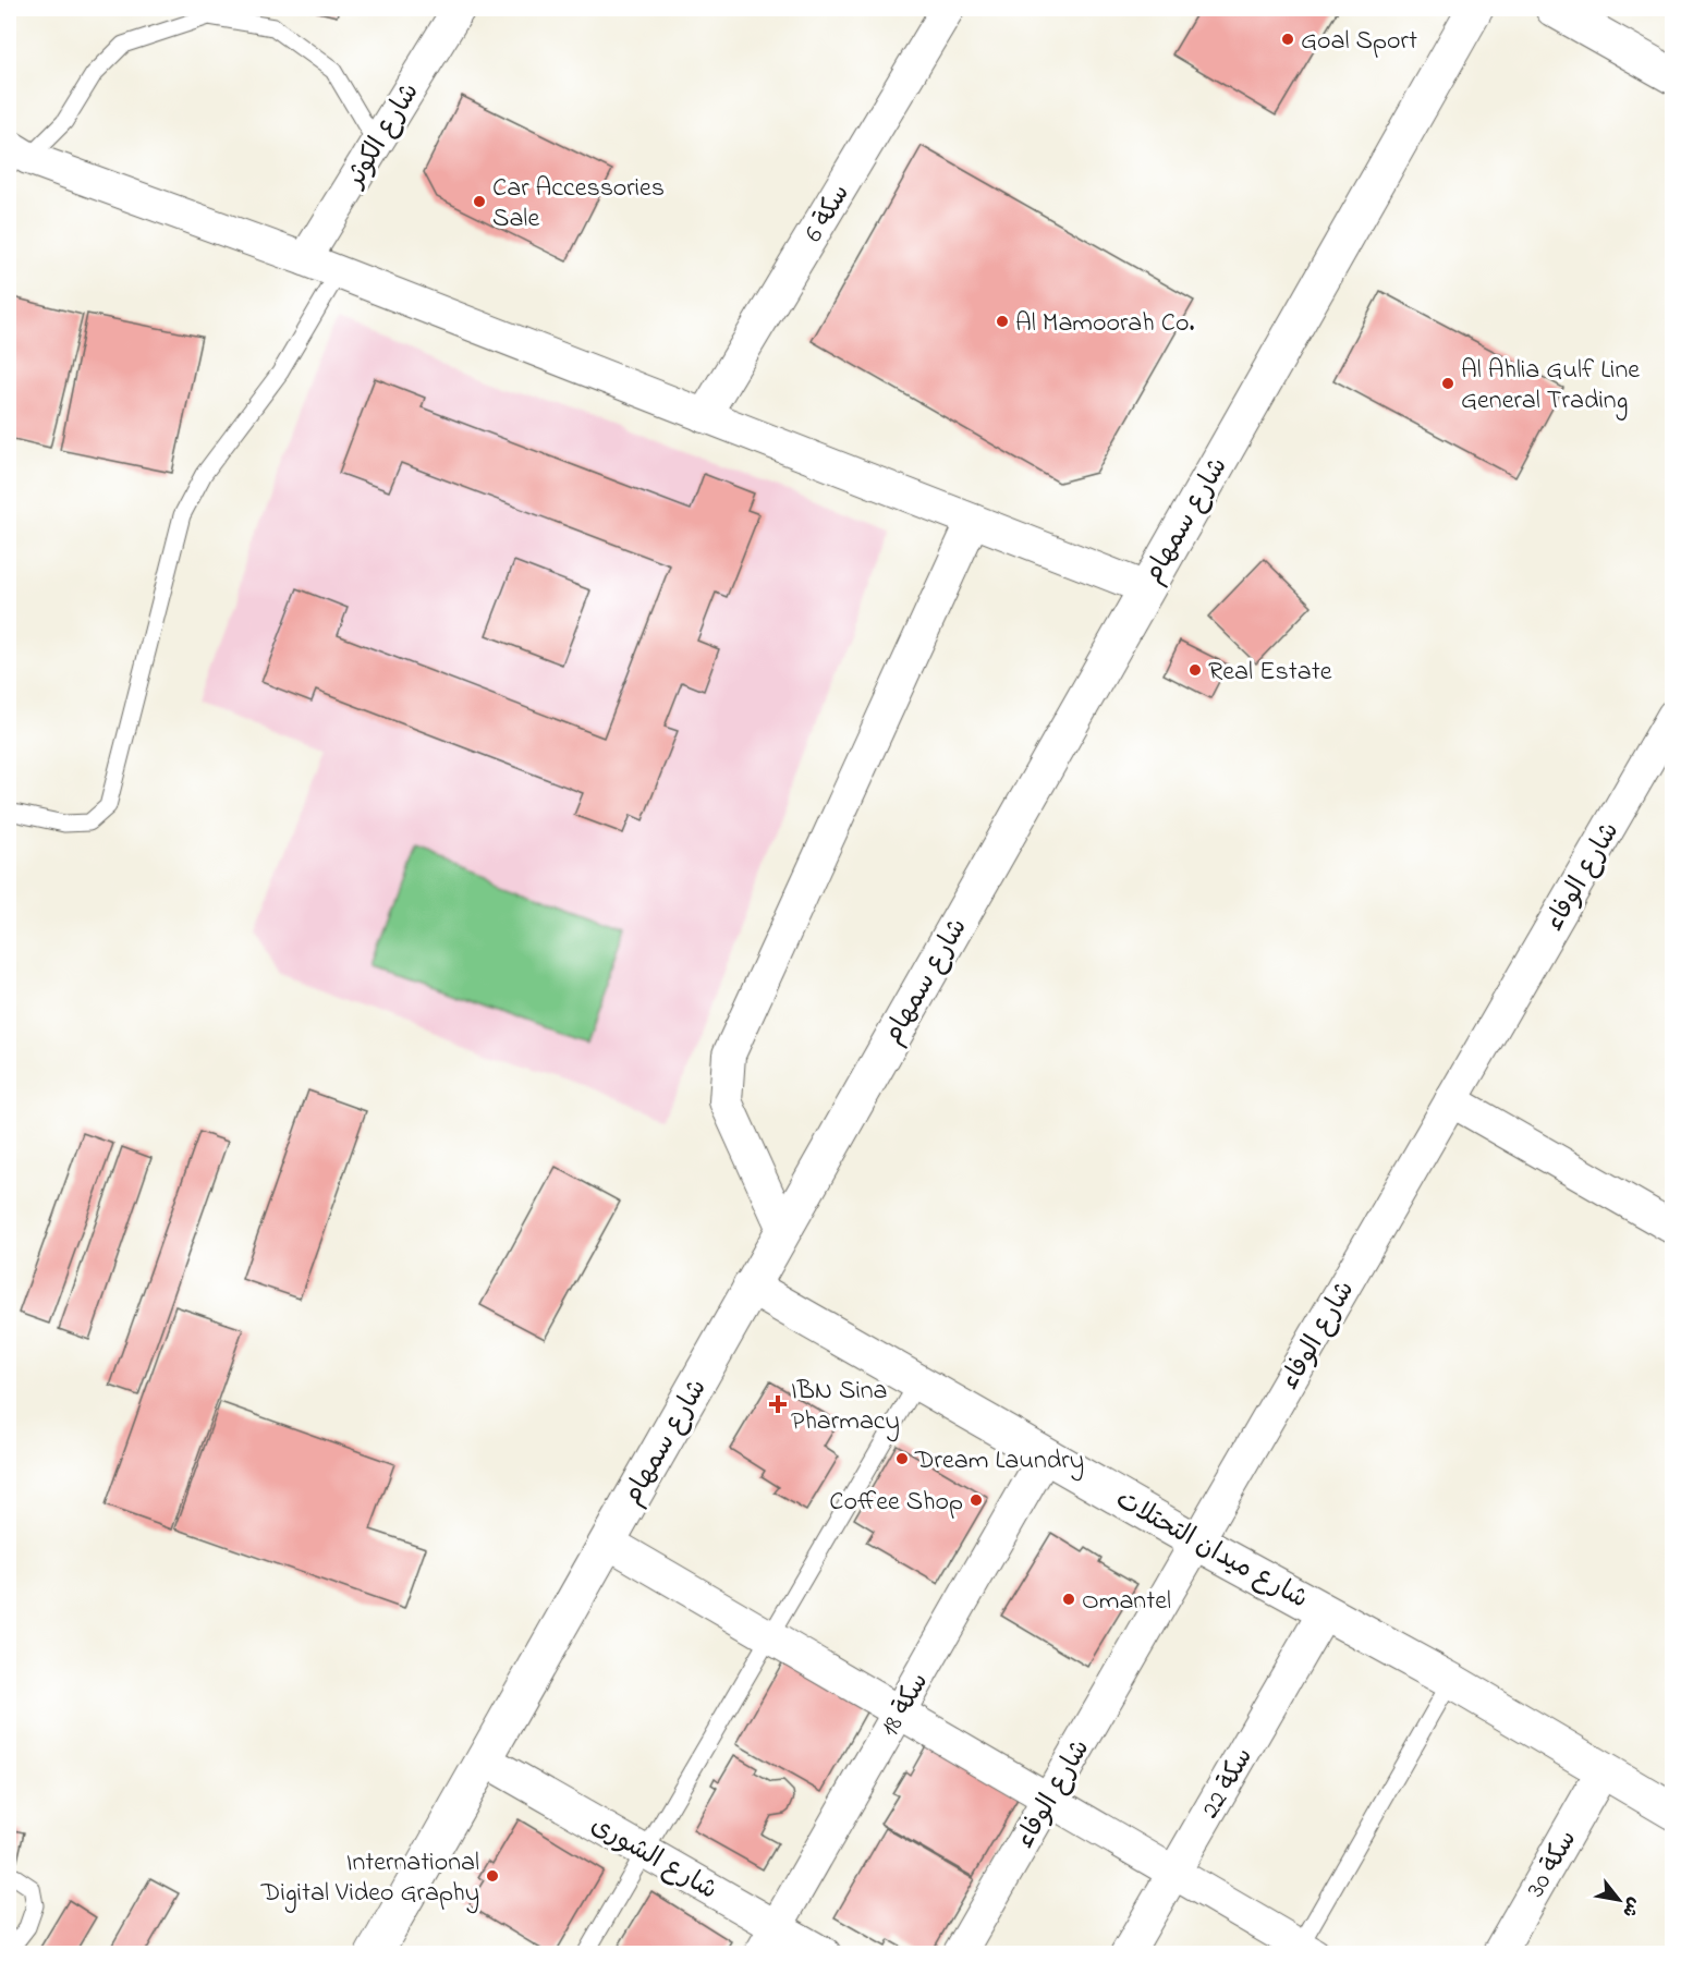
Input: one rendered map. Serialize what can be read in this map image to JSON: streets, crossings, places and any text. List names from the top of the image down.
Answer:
{
  "streets": {
    "street": [
      "شارع الكوثر",
      "سكة 6",
      "شارع سمهام",
      "شارع الوفاء",
      "شارع ميدان التحتلات",
      "سكة 18",
      "سكة 22",
      "شارع الشورى",
      "سكة 30"
    ]
  },
  "crossings": [
    ["شارع سمهام", "شارع ميدان التحتلات"],
    ["شارع سمهام", "شارع الشورى"],
    ["شارع الوفاء", "شارع ميدان التحتلات"],
    ["شارع ميدان التحتلات", "سكة 18"],
    ["شارع ميدان التحتلات", "سكة 22"],
    ["شارع ميدان التحتلات", "سكة 30"],
    ["سكة 18", "شارع الشورى"]
  ],
  "places": {
    "other": [
      "Goal Sport",
      "Car Accessories Sale",
      "Al Mamoorah Co.",
      "Al Ahlia Gulf Line General Trading",
      "Real Estate",
      "Dream Laundry",
      "Coffee Shop",
      "Omantel",
      "International Digital Video Graphy"
    ],
    "health": ["IBN Sina Pharmacy"]
  },
  "north": "bottom right"
}
